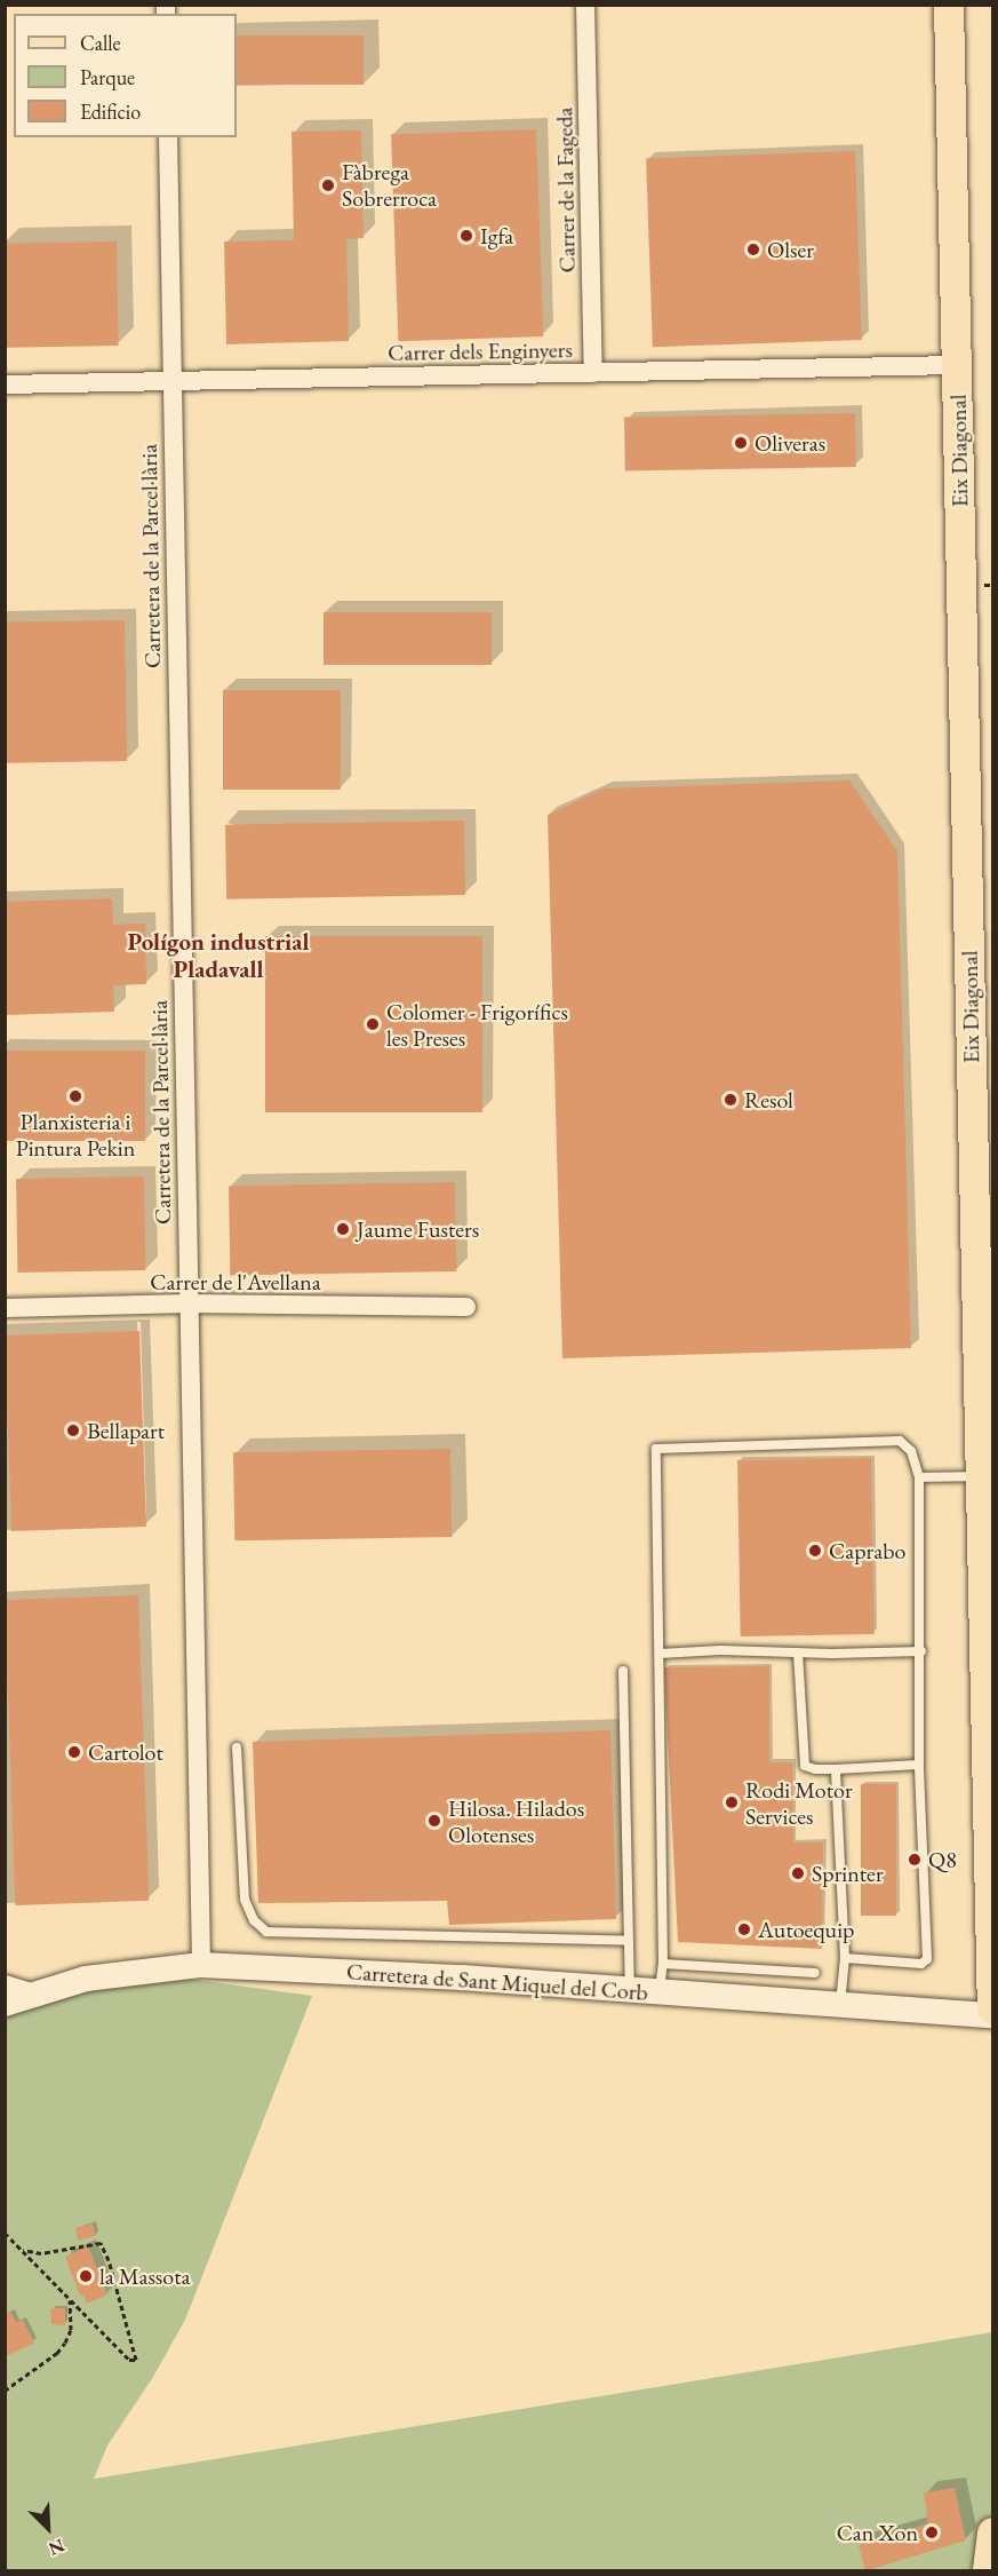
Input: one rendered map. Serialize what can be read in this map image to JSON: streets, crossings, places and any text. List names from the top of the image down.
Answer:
{
  "streets": {
    "main road": ["Eix Diagonal"],
    "street": [
      "Carrer de la Fageda",
      "Carrer dels Enginyers",
      "Carretera de la Parcel·lària",
      "Carrer de l'Avellana",
      "Carretera de Sant Miquel del Corb"
    ]
  },
  "crossings": [
    ["Carrer de la Fageda", "Carrer dels Enginyers"],
    ["Carrer dels Enginyers", "Eix Diagonal"],
    ["Carrer dels Enginyers", "Carretera de la Parcel·lària"],
    ["Carretera de la Parcel·lària", "Carrer de l'Avellana"],
    ["Carretera de la Parcel·lària", "Carretera de Sant Miquel del Corb"]
  ],
  "districts": ["Polígon industrial Pladavall"],
  "places": [
    "Fàbrega Sobrerroca",
    "Igfa",
    "Olser",
    "Oliveras",
    "Colomer - Frigorífics les Preses",
    "Planxisteria i Pintura Pekin",
    "Resol",
    "Jaume Fusters",
    "Bellapart",
    "Caprabo",
    "Cartolot",
    "Rodi Motor Services",
    "Hilosa. Hilados Olotenses",
    "Q8",
    "Sprinter",
    "Autoequip",
    "la Massota",
    "Can Xon"
  ],
  "legend": ["Calle", "Parque", "Edificio"],
  "north": "bottom right"
}
